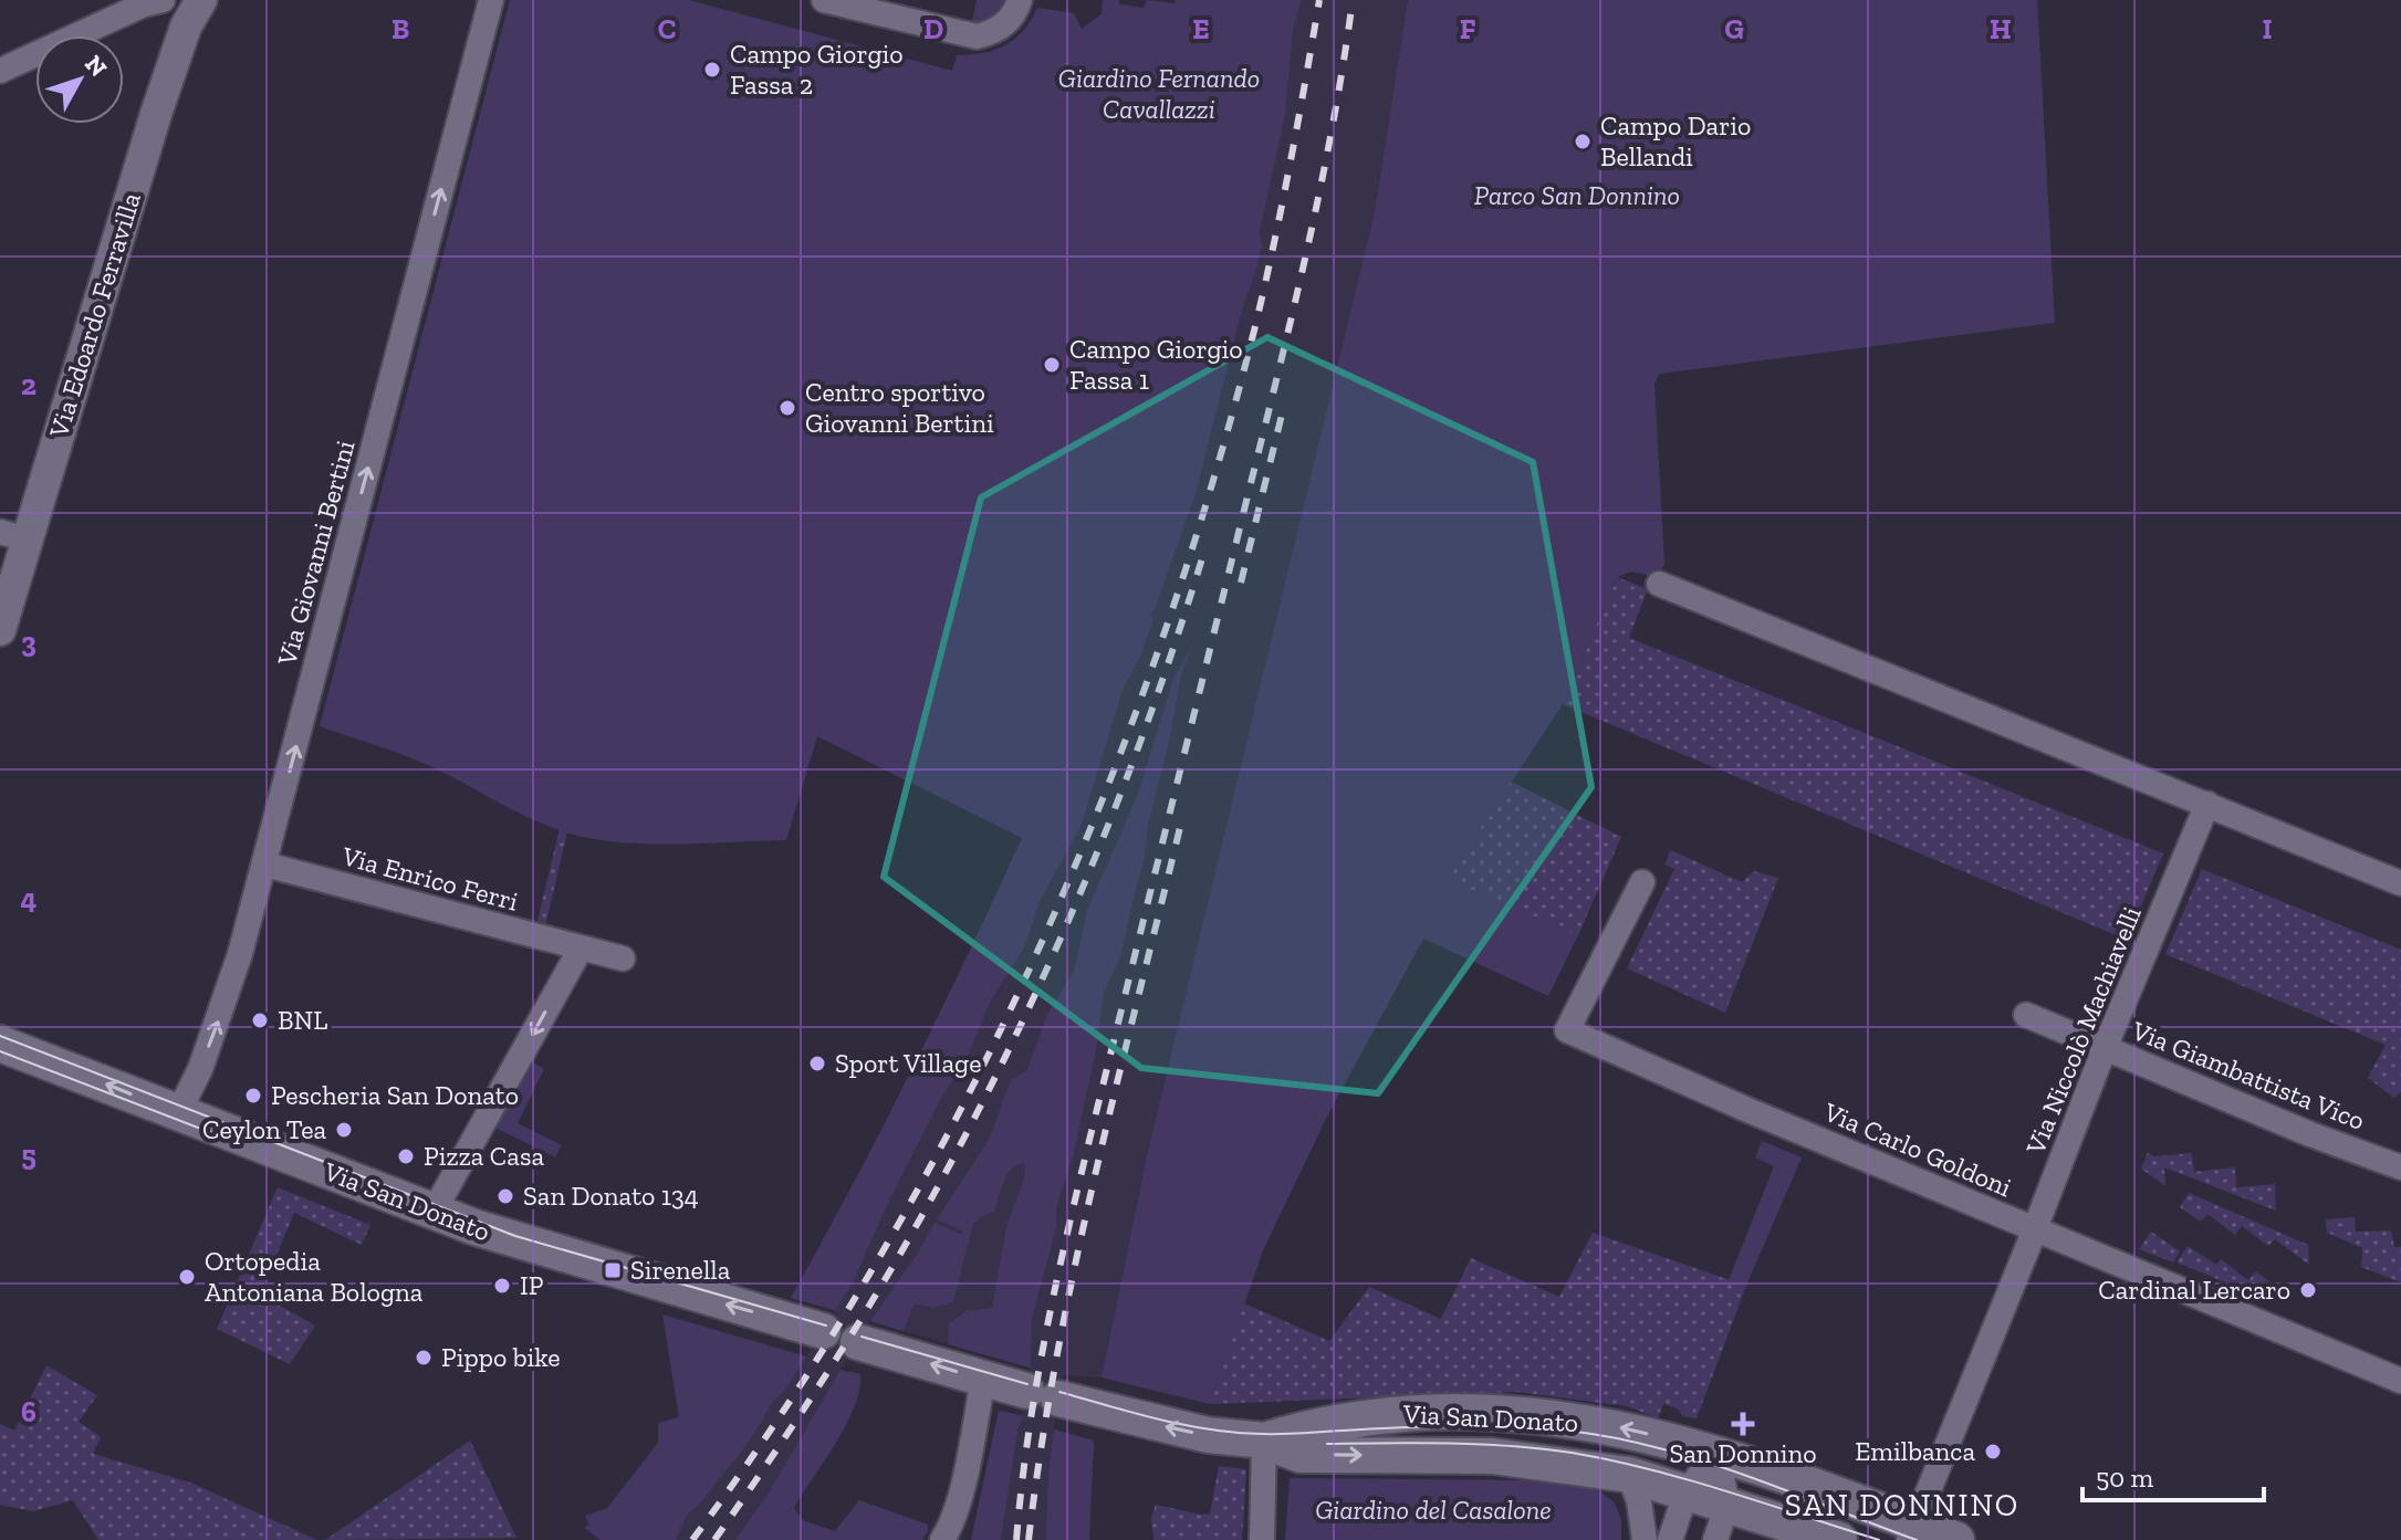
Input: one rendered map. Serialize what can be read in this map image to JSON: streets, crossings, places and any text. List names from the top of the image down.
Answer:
{
  "streets": {
    "main road": ["Via San Donato"],
    "street": [
      "Via Edoardo Ferravilla",
      "Via Giovanni Bertini",
      "Via Enrico Ferri",
      "Via Niccolò Machiavelli",
      "Via Giambattista Vico",
      "Via Carlo Goldoni"
    ]
  },
  "crossings": [
    ["Via Giovanni Bertini", "Via Enrico Ferri"],
    ["Via Giovanni Bertini", "Via San Donato"],
    ["Via Niccolò Machiavelli", "Via Giambattista Vico"],
    ["Via Niccolò Machiavelli", "Via Carlo Goldoni"],
    ["Via Niccolò Machiavelli", "Via San Donato"]
  ],
  "one_way": ["Via Giovanni Bertini"],
  "districts": ["SAN DONNINO"],
  "parks": ["Giardino Fernando Cavallazzi", "Parco San Donnino", "Giardino del Casalone"],
  "places": {
    "other": [
      "Campo Giorgio Fassa 2",
      "Campo Dario Bellandi",
      "Campo Giorgio Fassa 1",
      "Centro sportivo Giovanni Bertini",
      "BNL",
      "Sport Village",
      "Pescheria San Donato",
      "Ceylon Tea",
      "Pizza Casa",
      "San Donato 134",
      "Ortopedia Antoniana Bologna",
      "IP",
      "Cardinal Lercaro",
      "Pippo bike",
      "Emilbanca"
    ],
    "transit": ["Sirenella"],
    "health": ["San Donnino"]
  },
  "scale_bar": "50 m",
  "north": "top right",
  "grid": {
    "columns": [
      "B",
      "C",
      "D",
      "E",
      "F",
      "G",
      "H",
      "I"
    ],
    "rows": [
      "2",
      "3",
      "4",
      "5",
      "6"
    ]
  }
}
